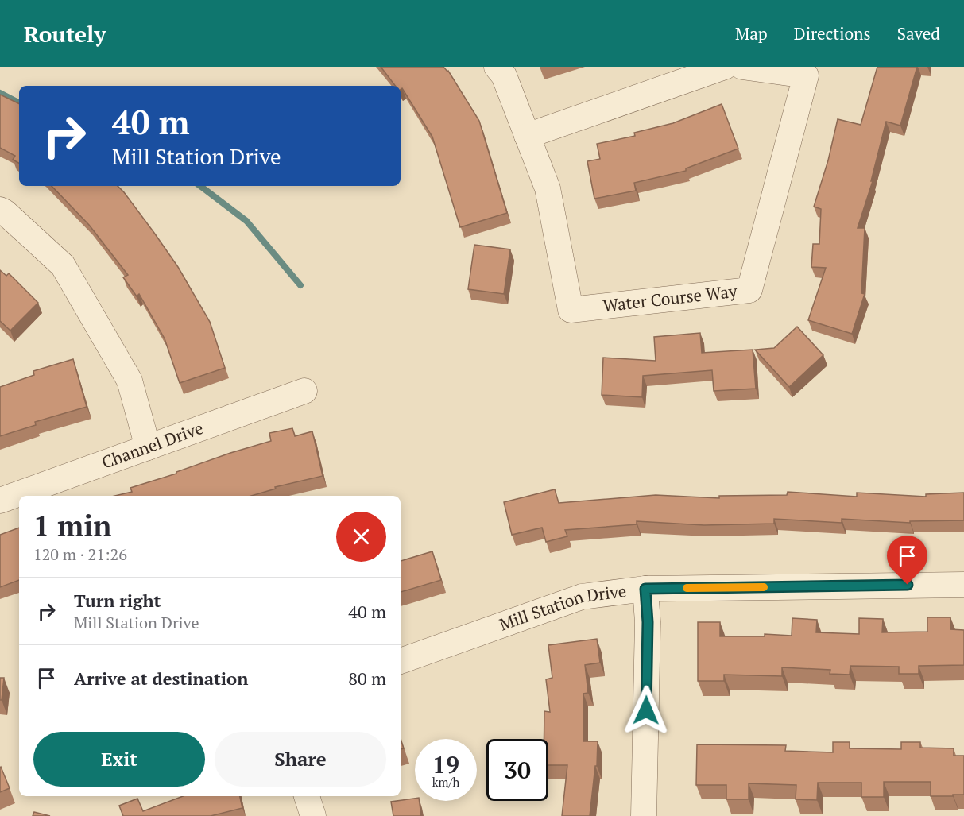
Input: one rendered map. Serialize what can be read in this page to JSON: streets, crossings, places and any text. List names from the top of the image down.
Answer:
{
  "streets": {
    "street": ["Water Course Way", "Channel Drive", "Mill Station Drive"]
  },
  "page": {
    "header": "Routely",
    "nav": ["Map", "Directions", "Saved"],
    "turn": ["40 m", "Mill Station Drive"],
    "heading": ["1 min", "120 m · 21:26"],
    "list": [
      {
        "name": "Turn right",
        "note": "Mill Station Drive",
        "value": "40 m"
      },
      {
        "name": "Arrive at destination",
        "value": "80 m"
      }
    ],
    "buttons": ["Exit", "Share"],
    "speed": "19 km/h",
    "limit": "30"
  }
}
